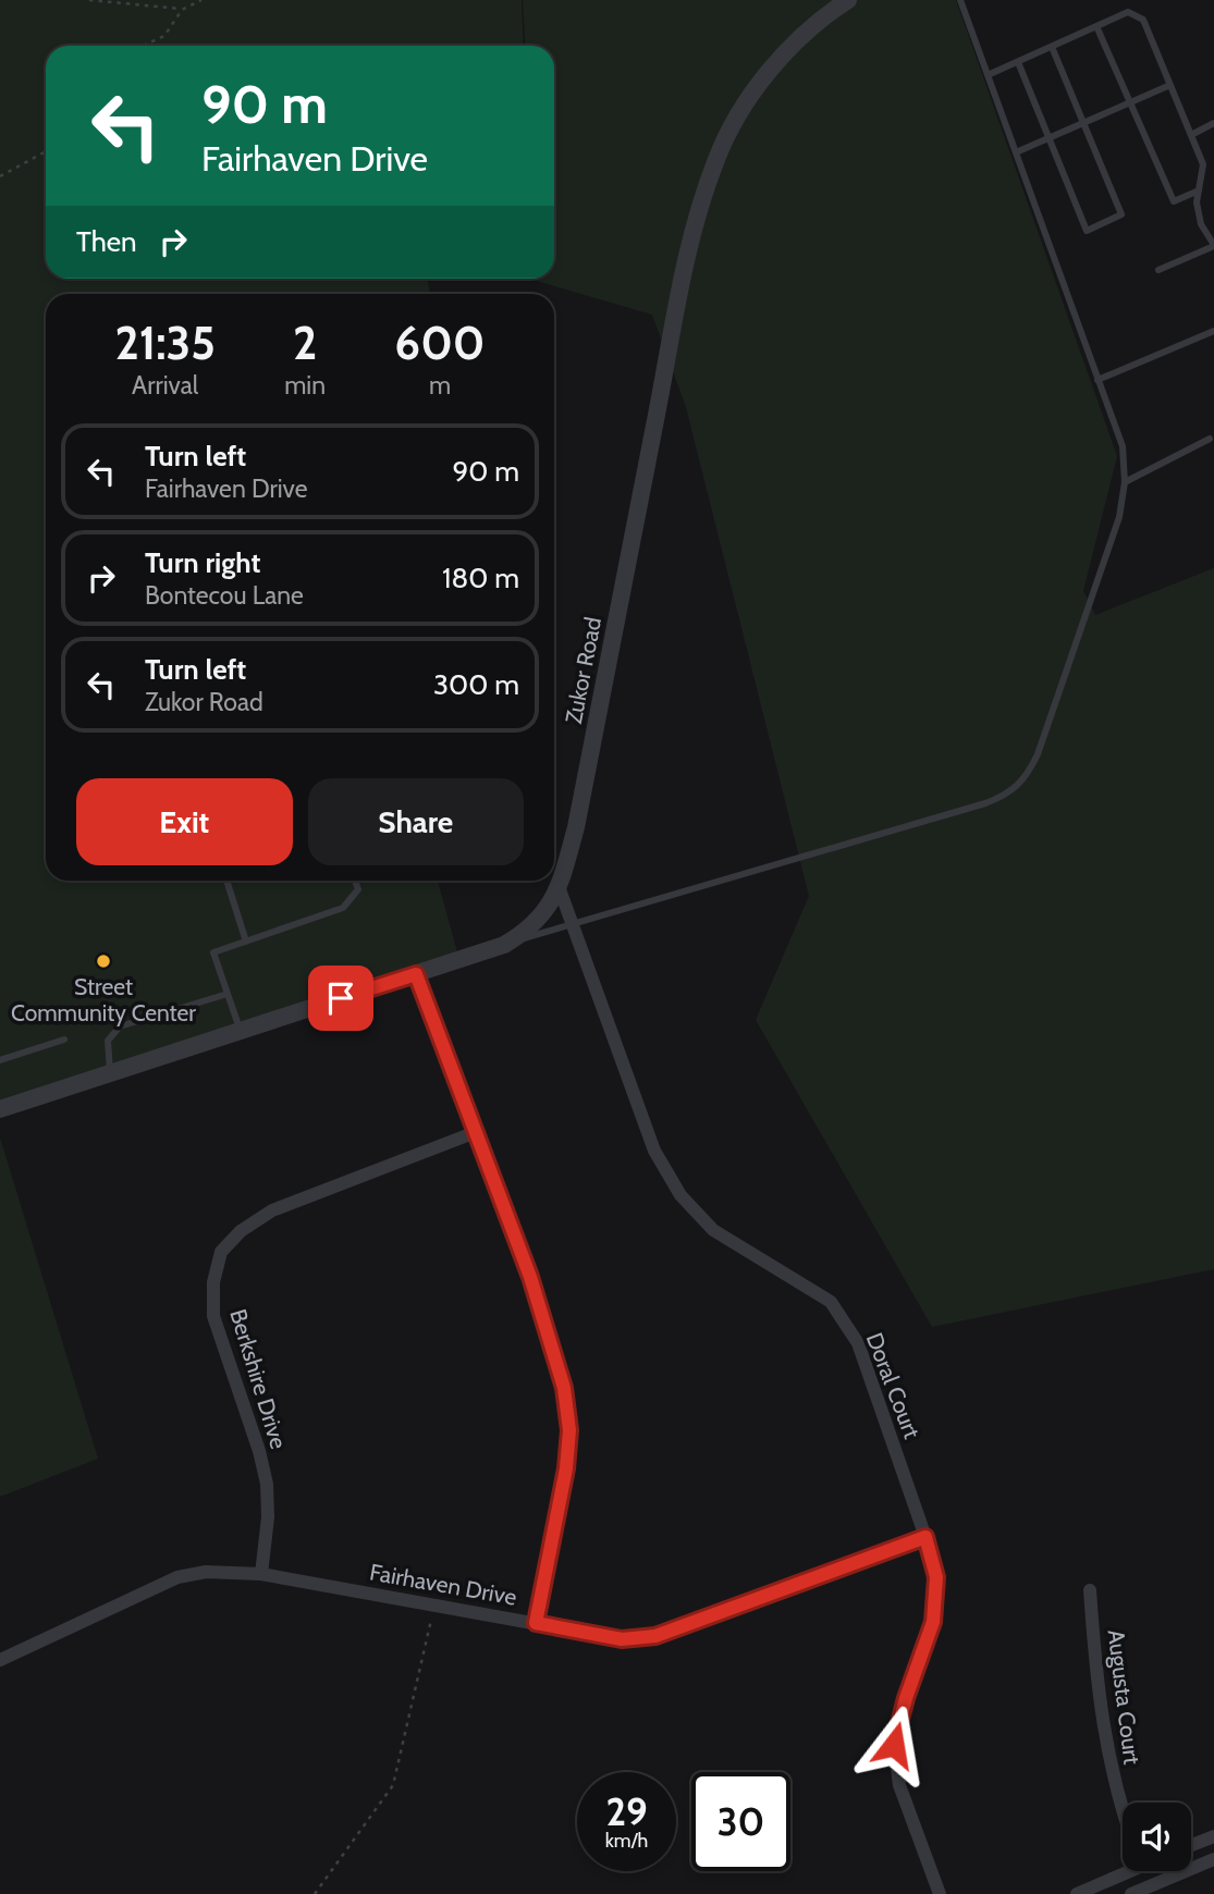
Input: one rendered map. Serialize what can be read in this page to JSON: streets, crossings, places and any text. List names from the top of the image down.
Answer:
{
  "streets": {
    "street": [
      "Zukor Road",
      "Berkshire Drive",
      "Doral Court",
      "Fairhaven Drive",
      "Augusta Court"
    ]
  },
  "crossings": [
    ["Zukor Road", "Doral Court"],
    ["Berkshire Drive", "Fairhaven Drive"],
    ["Doral Court", "Fairhaven Drive"]
  ],
  "places": ["Street Community Center"],
  "page": {
    "turn": ["90 m", "Fairhaven Drive"],
    "then": "Then",
    "eta": [
      "21:35",
      "Arrival",
      "2",
      "min",
      "600",
      "m"
    ],
    "list": [
      {
        "name": "Turn left",
        "note": "Fairhaven Drive",
        "value": "90 m"
      },
      {
        "name": "Turn right",
        "note": "Bontecou Lane",
        "value": "180 m"
      },
      {
        "name": "Turn left",
        "note": "Zukor Road",
        "value": "300 m"
      }
    ],
    "buttons": ["Exit", "Share"],
    "speed": "29 km/h",
    "limit": "30"
  }
}
